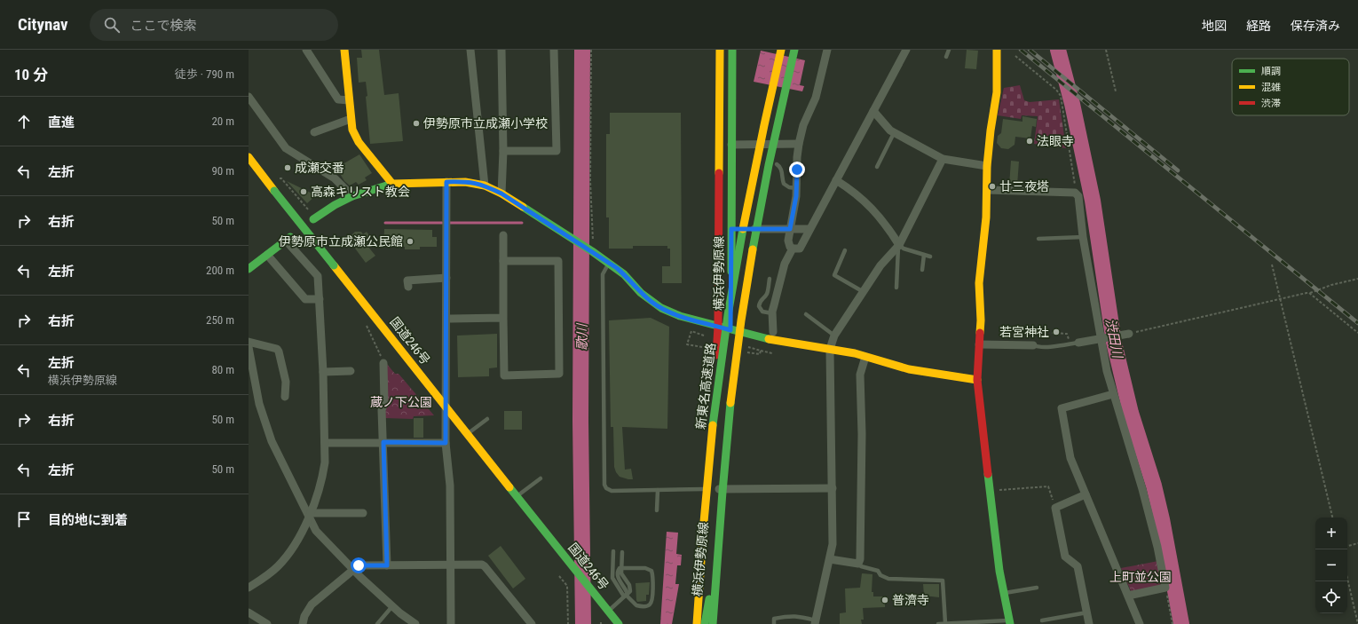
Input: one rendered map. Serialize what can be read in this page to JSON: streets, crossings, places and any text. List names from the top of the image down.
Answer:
{
  "streets": {
    "main road": ["横浜伊勢原線", "国道246号", "新東名高速道路"]
  },
  "water": ["歌川", "渋田川"],
  "parks": ["蔵ノ下公園", "上町並公園"],
  "places": [
    "伊勢原市立成瀬小学校",
    "法眼寺",
    "成瀬交番",
    "廿三夜塔",
    "高森キリスト教会",
    "伊勢原市立成瀬公民館",
    "若宮神社",
    "普濟寺"
  ],
  "legend": ["順調", "混雑", "渋滞"],
  "page": {
    "header": "Citynav",
    "search": "ここで検索",
    "nav": ["地図", "経路", "保存済み"],
    "heading": ["10 分", "徒歩 · 790 m"],
    "list": [
      ["直進", "20 m"],
      ["左折", "90 m"],
      ["右折", "50 m"],
      ["左折", "200 m"],
      ["右折", "250 m"],
      ["左折", "横浜伊勢原線", "80 m"],
      ["右折", "50 m"],
      ["左折", "50 m"],
      "目的地に到着"
    ],
    "map_buttons": ["+", "−"]
  }
}
